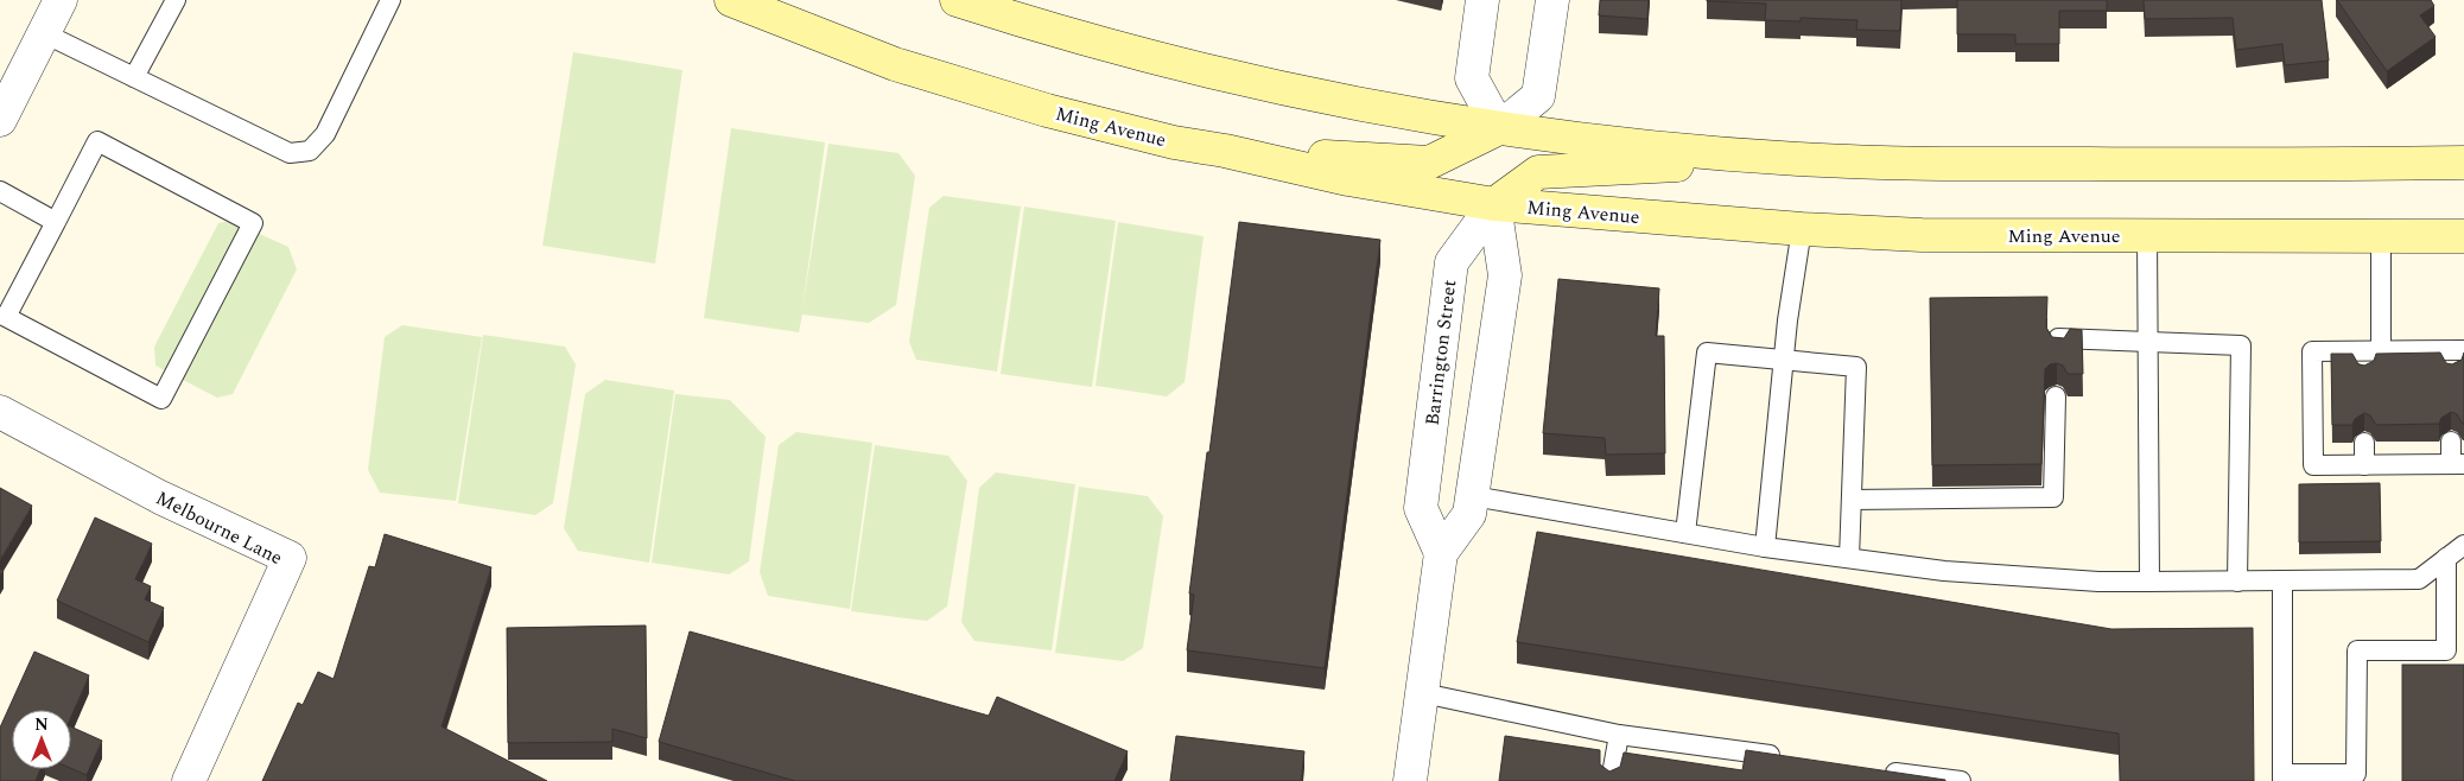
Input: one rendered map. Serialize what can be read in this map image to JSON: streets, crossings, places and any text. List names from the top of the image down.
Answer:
{
  "streets": {
    "main road": ["Ming Avenue"],
    "street": ["Barrington Street", "Melbourne Lane"]
  },
  "crossings": [
    ["Ming Avenue", "Barrington Street"]
  ],
  "north": "top"
}
